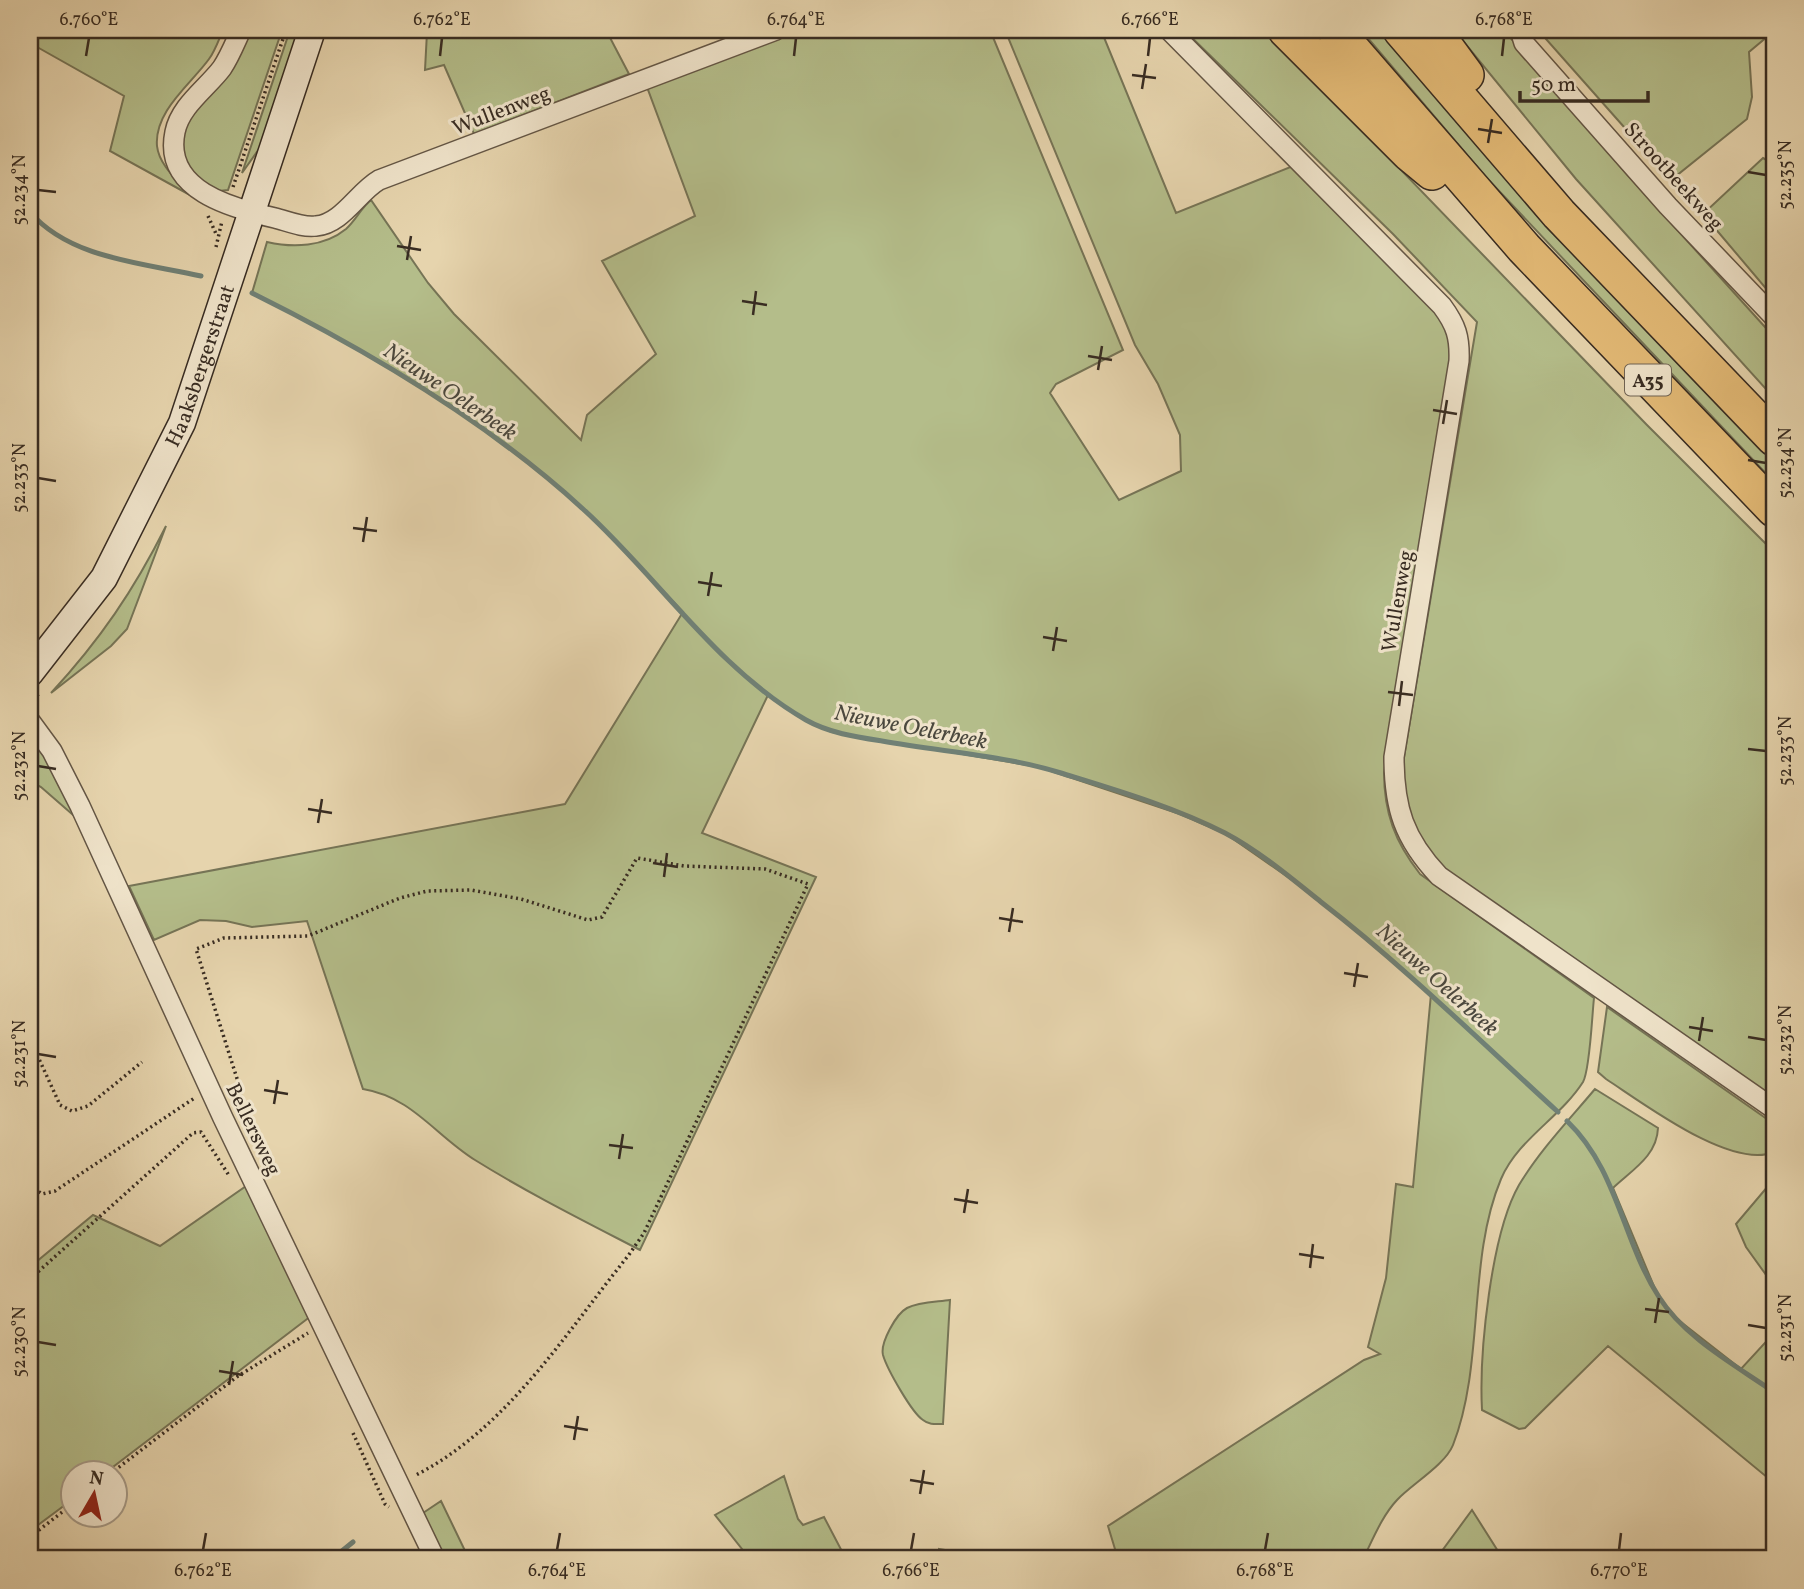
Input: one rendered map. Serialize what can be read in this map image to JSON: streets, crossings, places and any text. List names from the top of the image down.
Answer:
{
  "streets": {
    "highway": ["A35"],
    "main road": ["Haaksbergerstraat"],
    "street": ["Wullenweg", "Strootbeekweg", "Bellersweg"]
  },
  "crossings": [
    ["Wullenweg", "Haaksbergerstraat"]
  ],
  "water": ["Nieuwe Oelerbeek"],
  "scale_bar": "50 m",
  "north": "top",
  "coordinates": [
    "6.760°E",
    "6.762°E",
    "6.764°E",
    "6.766°E",
    "6.768°E",
    "52.235°N",
    "52.234°N",
    "52.233°N",
    "52.232°N",
    "52.231°N",
    "52.230°N",
    "6.770°E"
  ]
}
